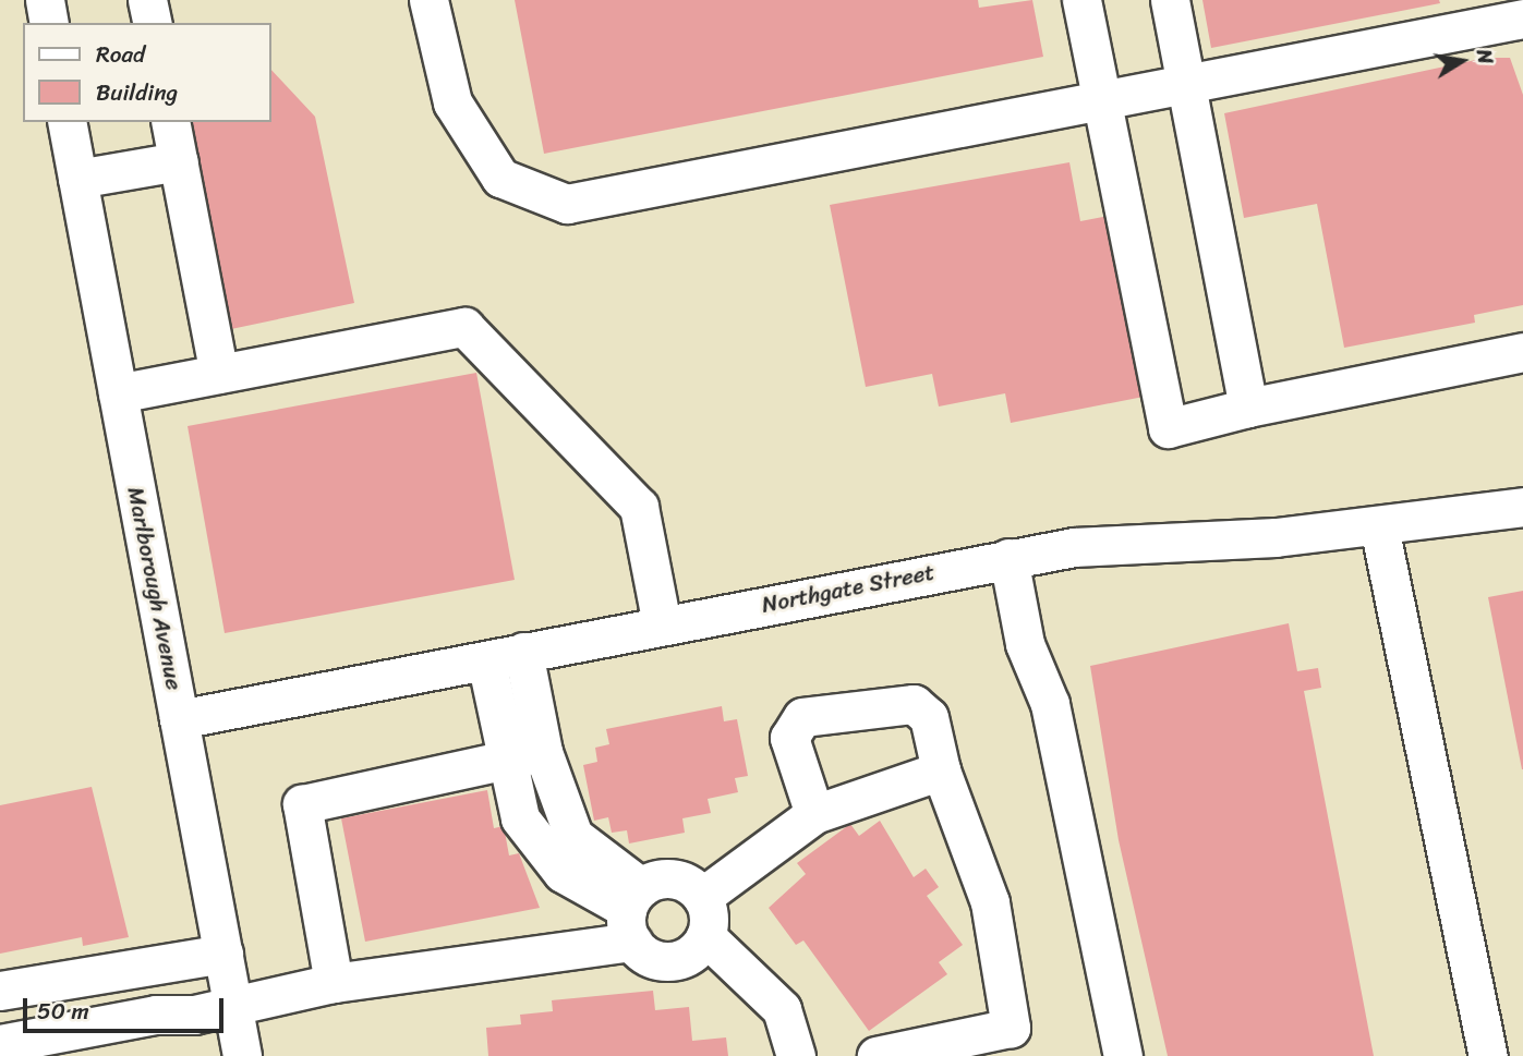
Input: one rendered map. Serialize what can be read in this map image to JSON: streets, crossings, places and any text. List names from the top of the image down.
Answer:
{
  "streets": {
    "street": ["Marlborough Avenue", "Northgate Street"]
  },
  "crossings": [
    ["Marlborough Avenue", "Northgate Street"]
  ],
  "legend": ["Road", "Building"],
  "scale_bar": "50 m",
  "north": "right"
}
